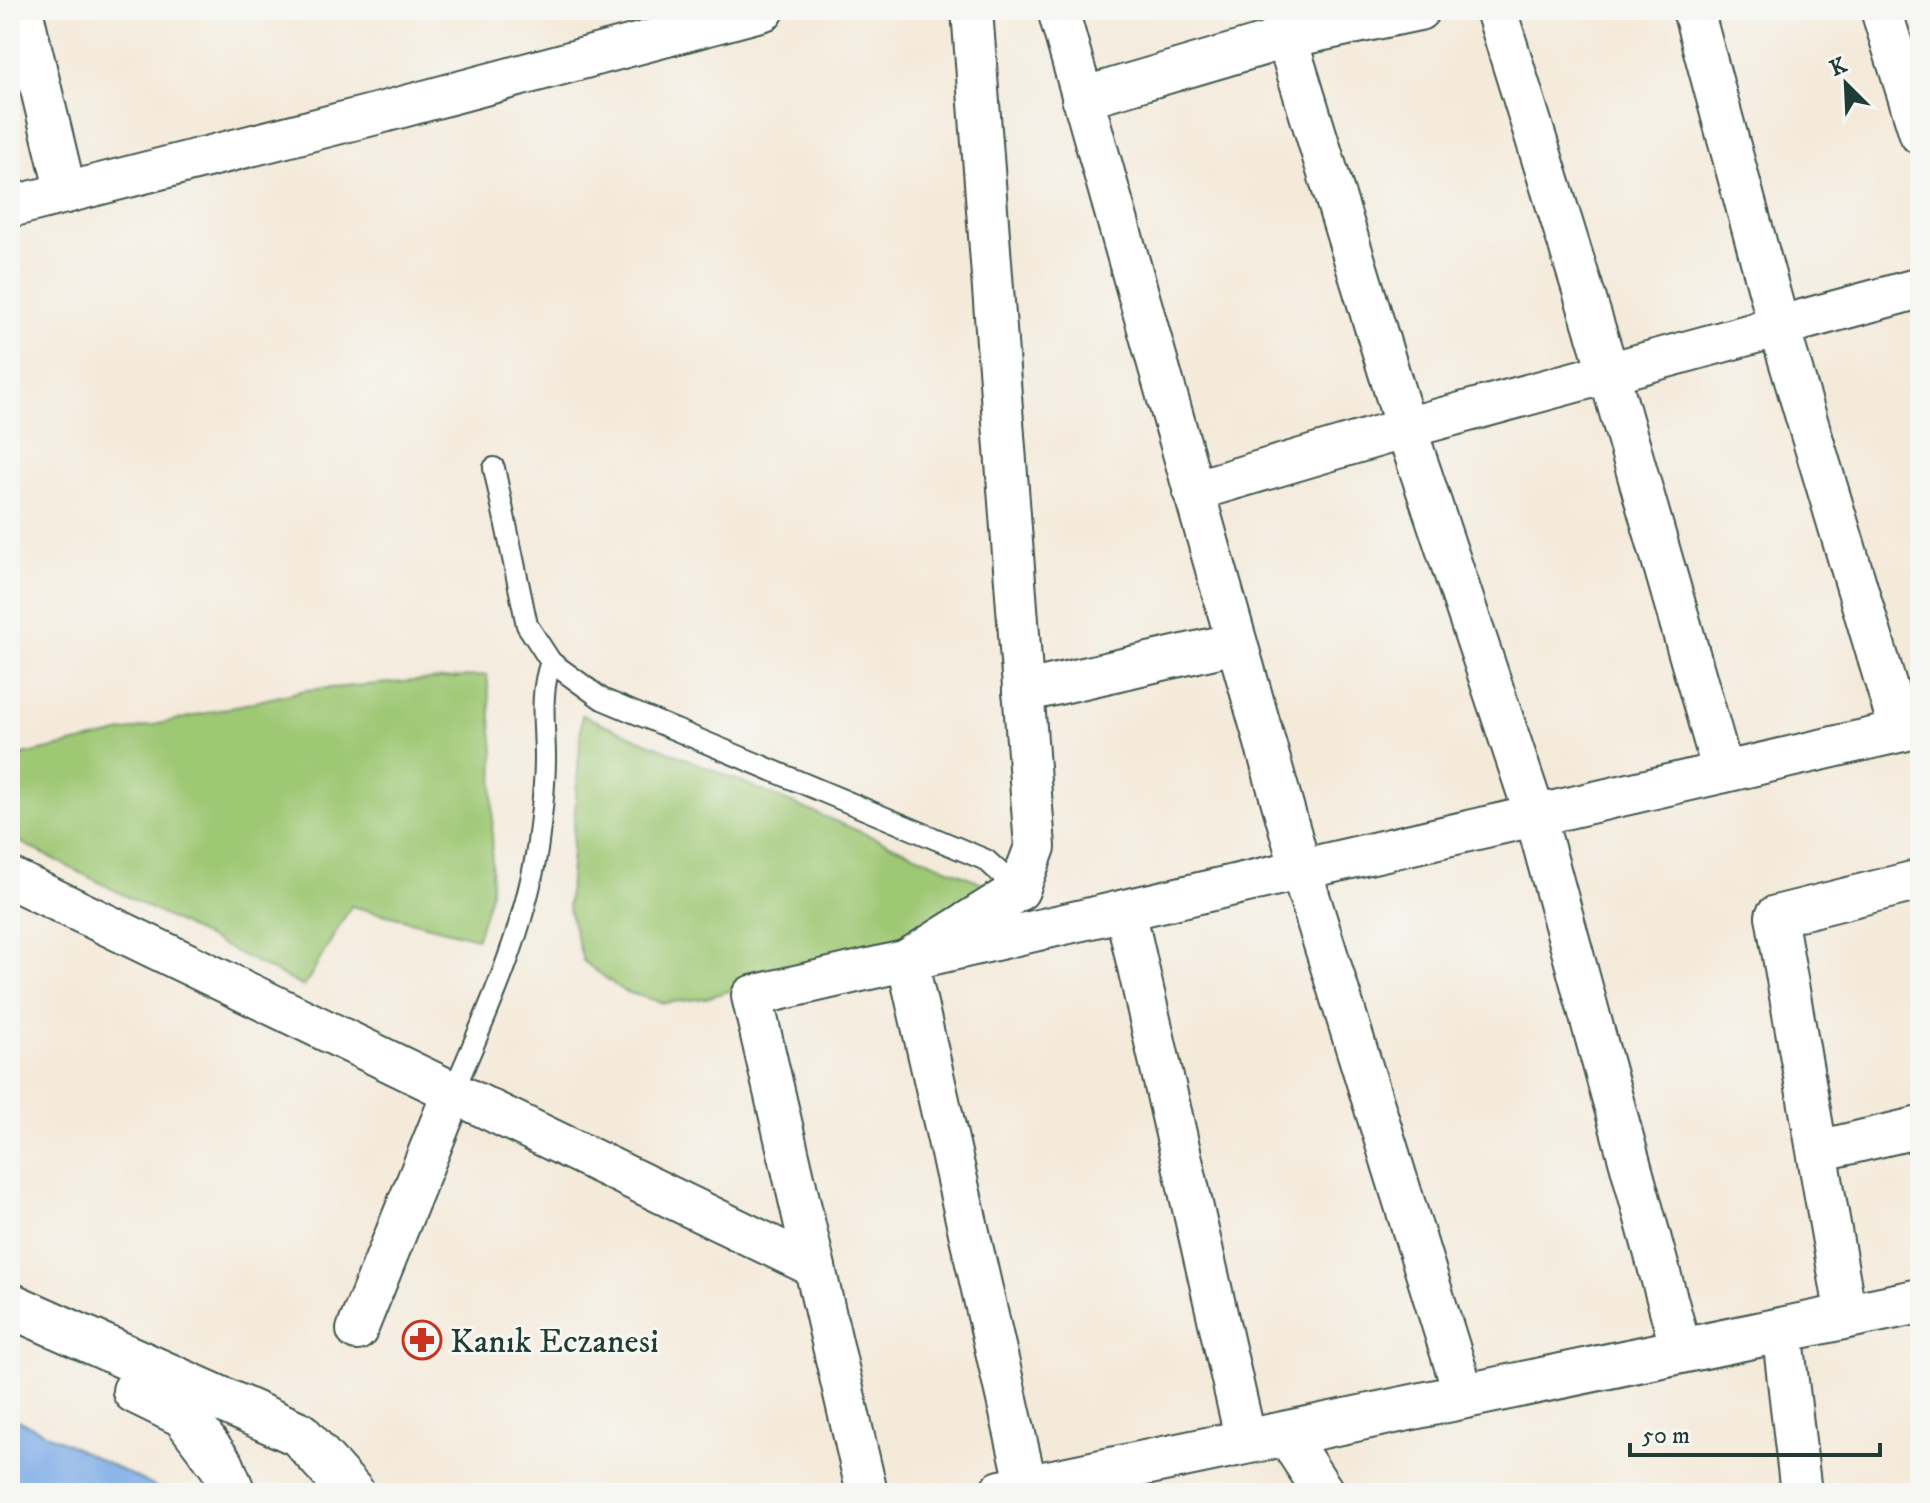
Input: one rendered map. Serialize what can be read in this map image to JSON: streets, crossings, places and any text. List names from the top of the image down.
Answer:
{
  "places": {
    "pharmacy": ["Kanık Eczanesi"]
  },
  "scale_bar": "50 m",
  "north": "top left"
}
